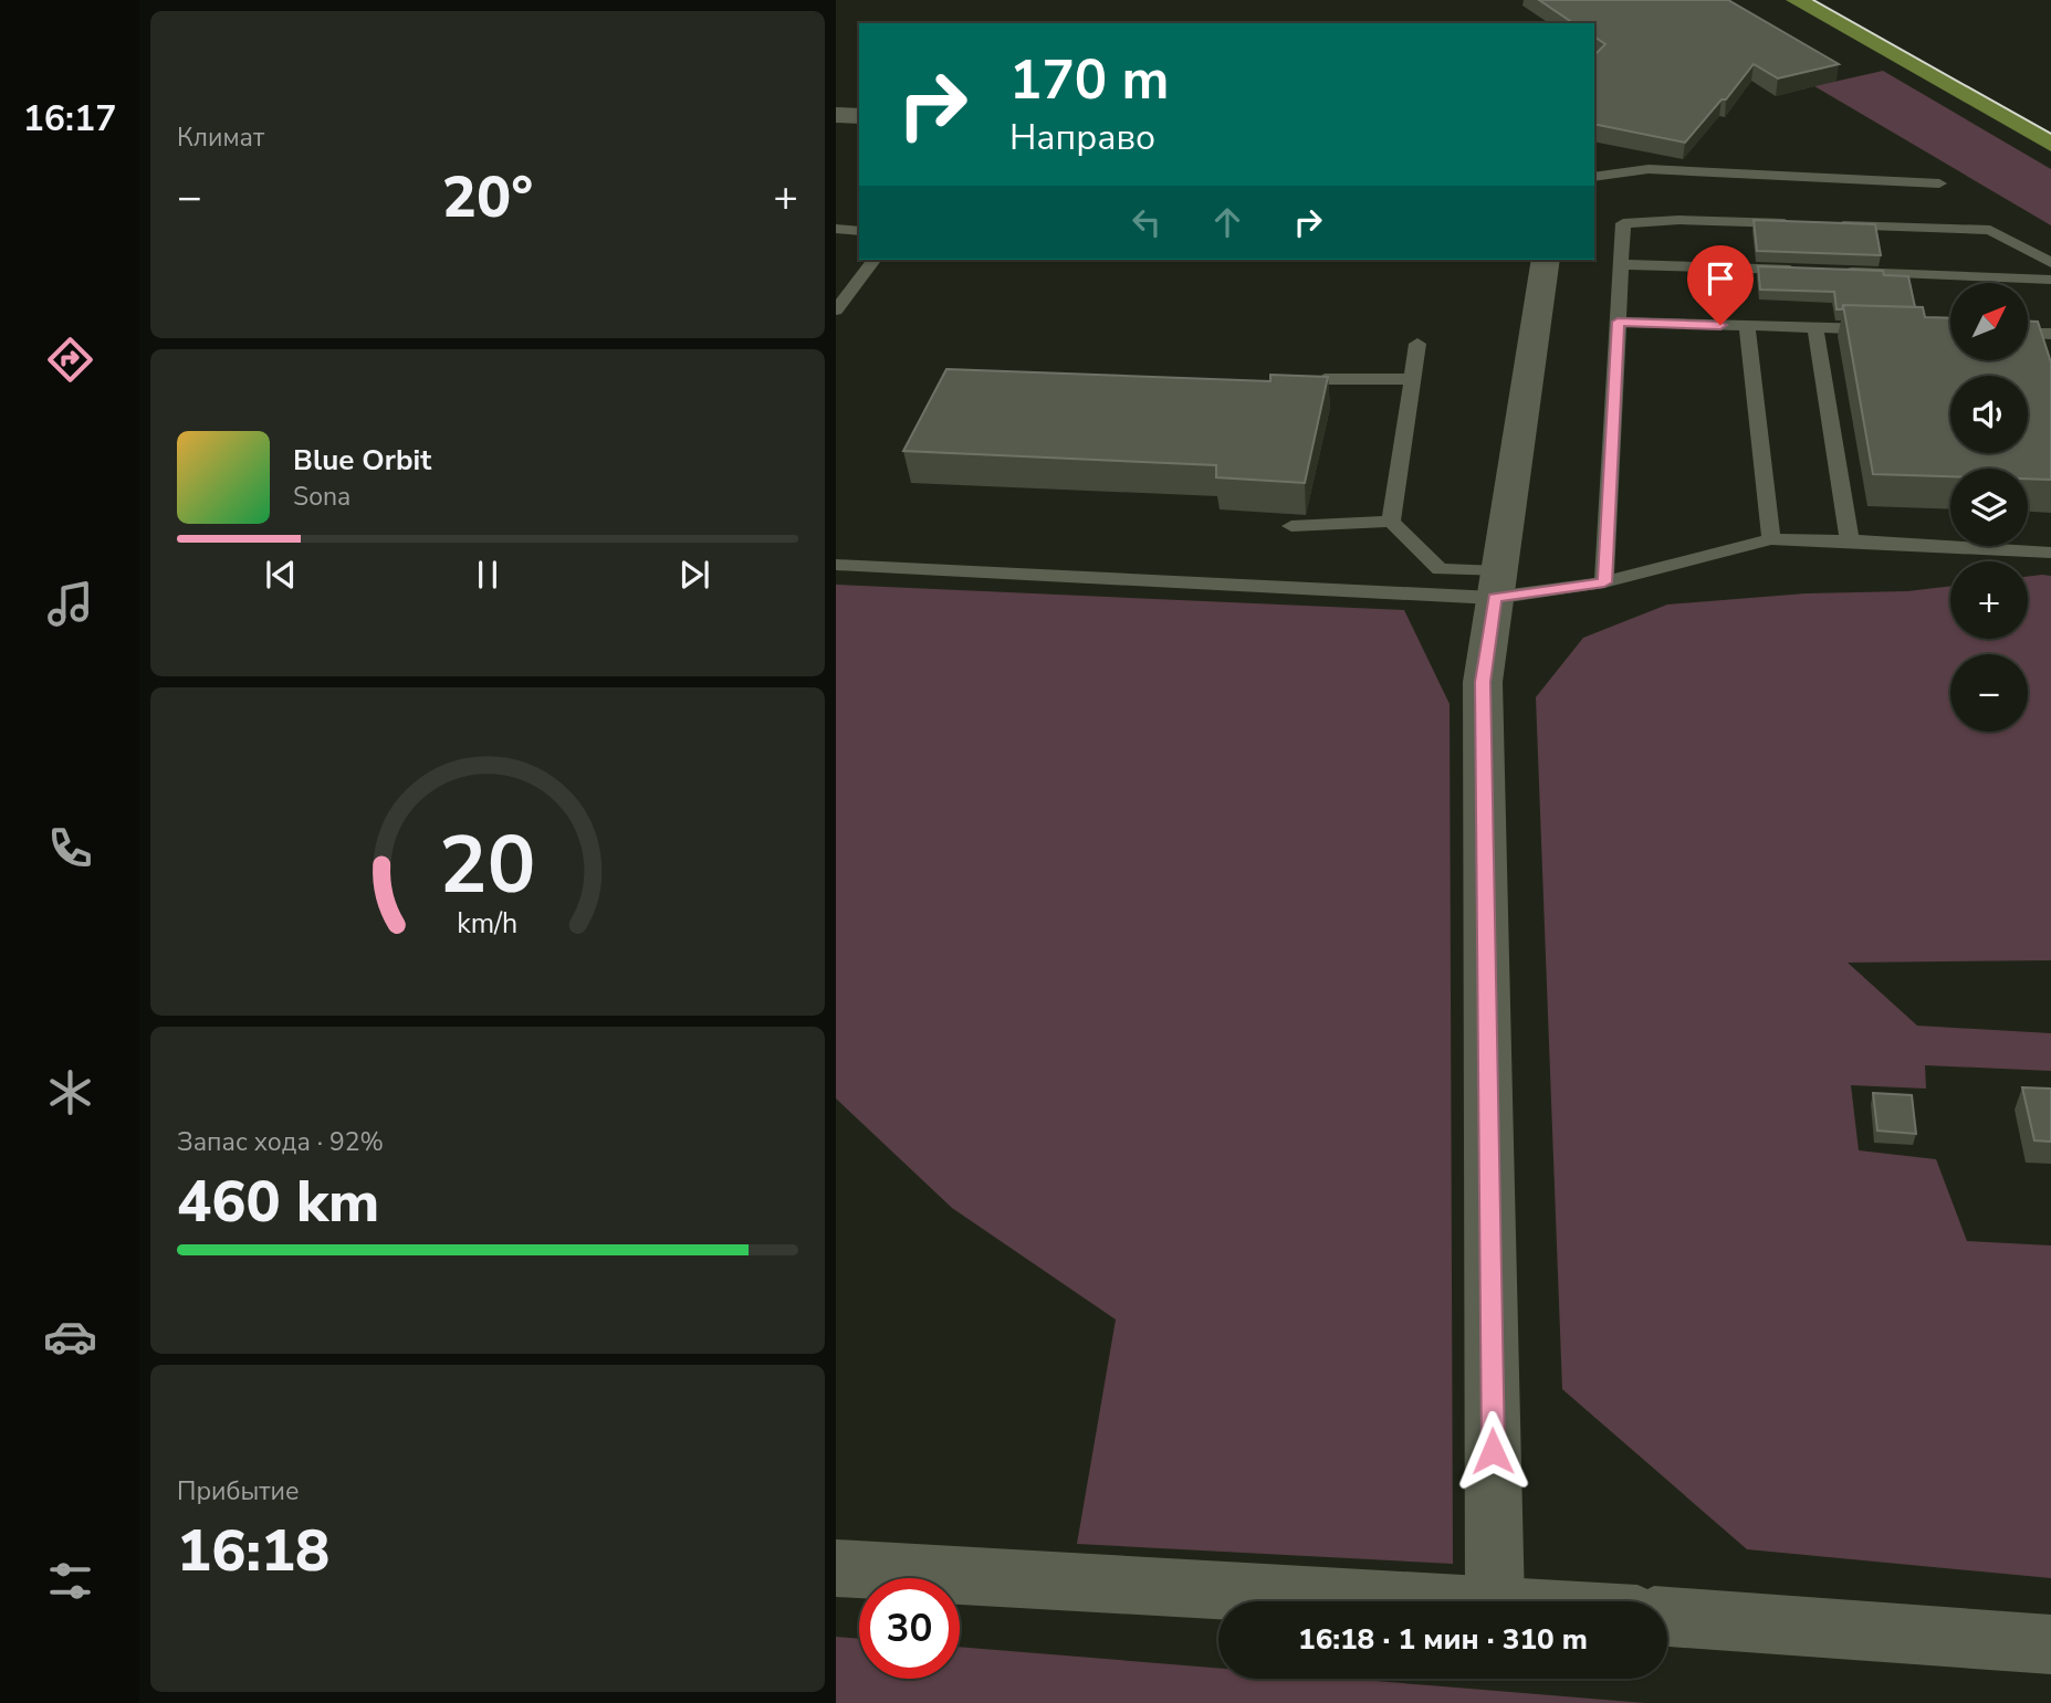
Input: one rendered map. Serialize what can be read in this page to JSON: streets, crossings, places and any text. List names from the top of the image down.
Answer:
{
  "north": "top right",
  "page": {
    "tabs": "16:17",
    "tile": [
      "Климат",
      ["Запас хода · 92%", "460 km"],
      ["Прибытие", "16:18"]
    ],
    "turn": ["170 m", "Направо"],
    "heat": ["−", "20°", "+"],
    "map_buttons": ["+", "−"],
    "song": ["Blue Orbit", "Sona"],
    "limit": "30",
    "trip": "16:18 · 1 мин · 310 m",
    "gauge": ["20", "km/h"]
  }
}
